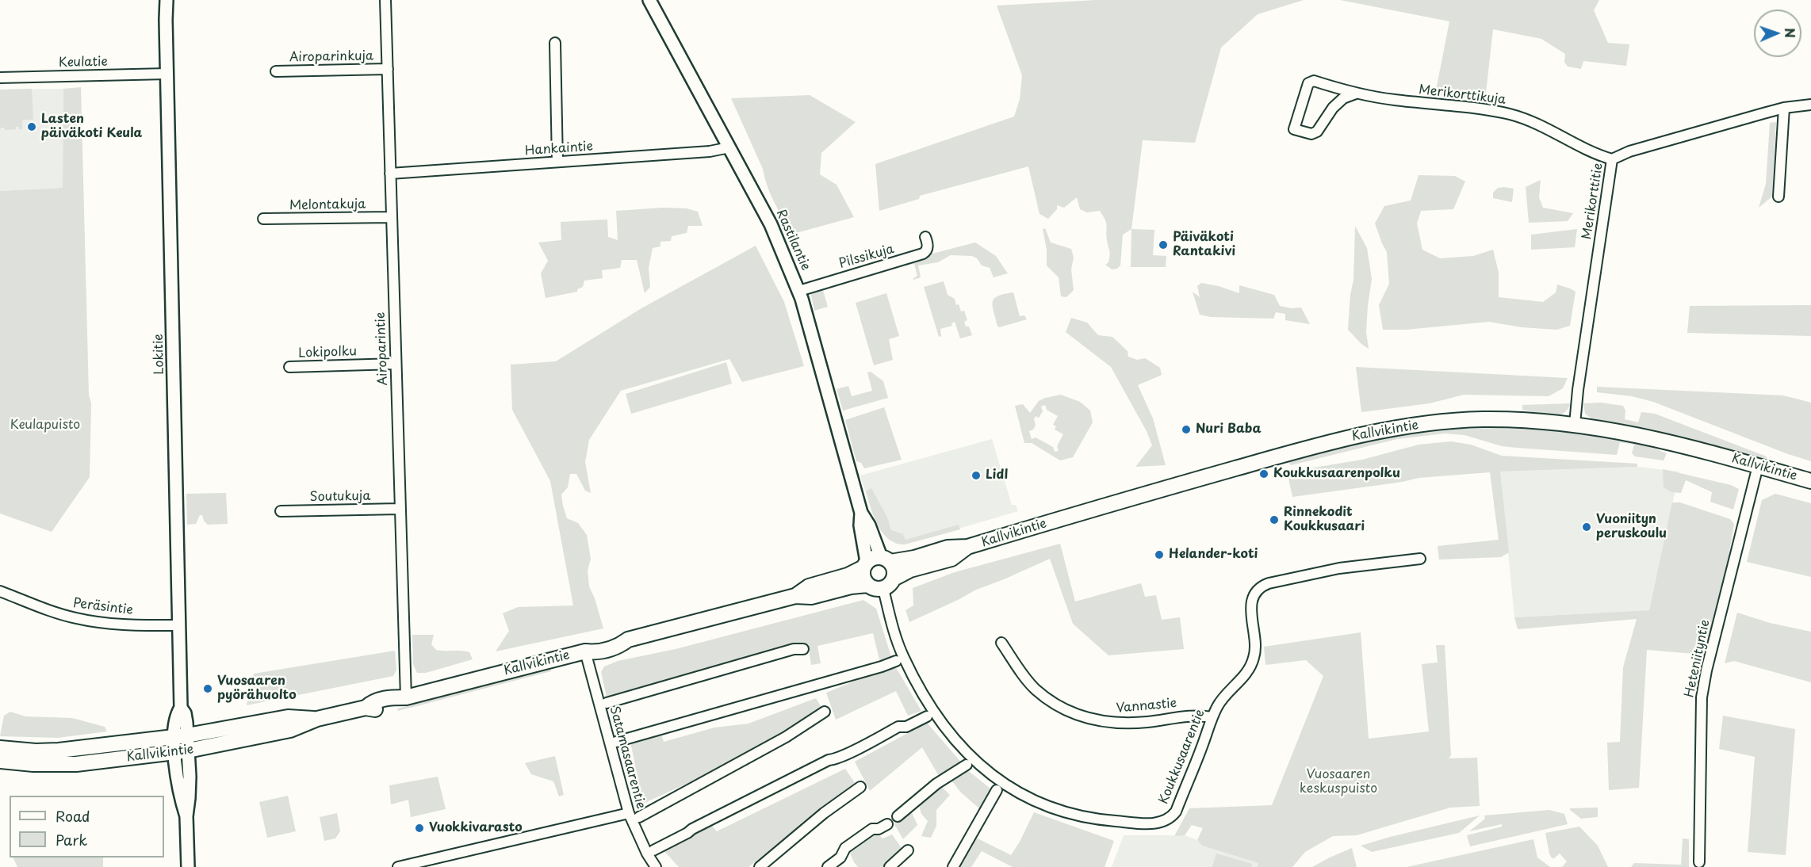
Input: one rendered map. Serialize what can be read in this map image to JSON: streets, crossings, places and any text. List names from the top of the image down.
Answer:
{
  "streets": {
    "main road": ["Kallvikintie"],
    "street": [
      "Airoparinkuja",
      "Keulatie",
      "Merikorttikuja",
      "Hankaintie",
      "Merikorttitie",
      "Melontakuja",
      "Rastilantie",
      "Pilssikuja",
      "Airoparintie",
      "Lokipolku",
      "Lokitie",
      "Soutukuja",
      "Peräsintie",
      "Heteniityntie",
      "Vannastie",
      "Koukkusaarentie",
      "Satamasaarentie"
    ]
  },
  "crossings": [
    ["Airoparinkuja", "Airoparintie"],
    ["Keulatie", "Lokitie"],
    ["Merikorttikuja", "Merikorttitie"],
    ["Hankaintie", "Rastilantie"],
    ["Hankaintie", "Airoparintie"],
    ["Merikorttitie", "Kallvikintie"],
    ["Melontakuja", "Airoparintie"],
    ["Rastilantie", "Pilssikuja"],
    ["Rastilantie", "Kallvikintie"],
    ["Rastilantie", "Koukkusaarentie"],
    ["Airoparintie", "Lokipolku"],
    ["Airoparintie", "Kallvikintie"],
    ["Airoparintie", "Soutukuja"],
    ["Lokitie", "Kallvikintie"],
    ["Lokitie", "Peräsintie"],
    ["Kallvikintie", "Heteniityntie"],
    ["Kallvikintie", "Koukkusaarentie"],
    ["Kallvikintie", "Satamasaarentie"],
    ["Vannastie", "Koukkusaarentie"]
  ],
  "parks": ["Keulapuisto", "Vuosaaren keskuspuisto"],
  "places": [
    "Lasten päiväkoti Keula",
    "Päiväkoti Rantakivi",
    "Nuri Baba",
    "Koukkusaarenpolku",
    "Lidl",
    "Rinnekodit Koukkusaari",
    "Vuoniityn peruskoulu",
    "Helander-koti",
    "Vuosaaren pyörähuolto",
    "Vuokkivarasto"
  ],
  "legend": ["Road", "Park"],
  "north": "right"
}
